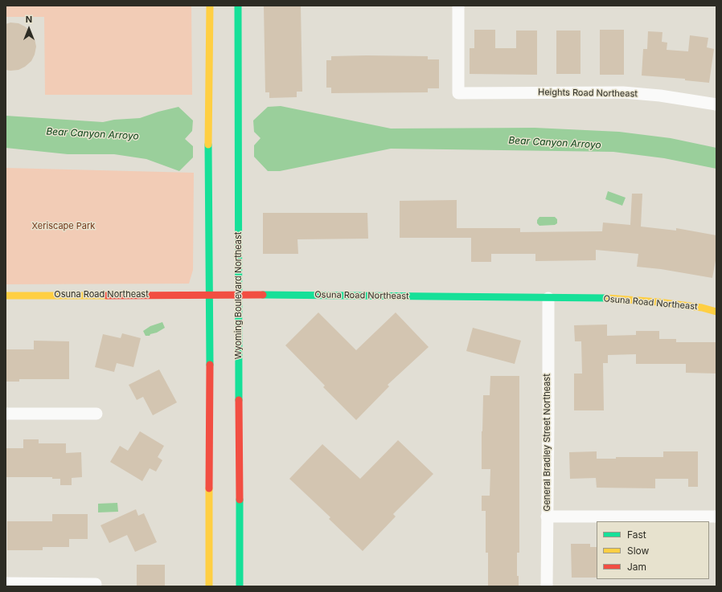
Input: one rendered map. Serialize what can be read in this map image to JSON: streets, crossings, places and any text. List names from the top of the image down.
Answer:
{
  "streets": {
    "main road": ["Osuna Road Northeast", "Wyoming Boulevard Northeast"],
    "street": ["Heights Road Northeast", "General Bradley Street Northeast"]
  },
  "crossings": [
    ["Osuna Road Northeast", "Wyoming Boulevard Northeast"],
    ["Osuna Road Northeast", "General Bradley Street Northeast"]
  ],
  "water": ["Bear Canyon Arroyo"],
  "parks": ["Xeriscape Park"],
  "legend": ["Fast", "Slow", "Jam"],
  "north": "top"
}
